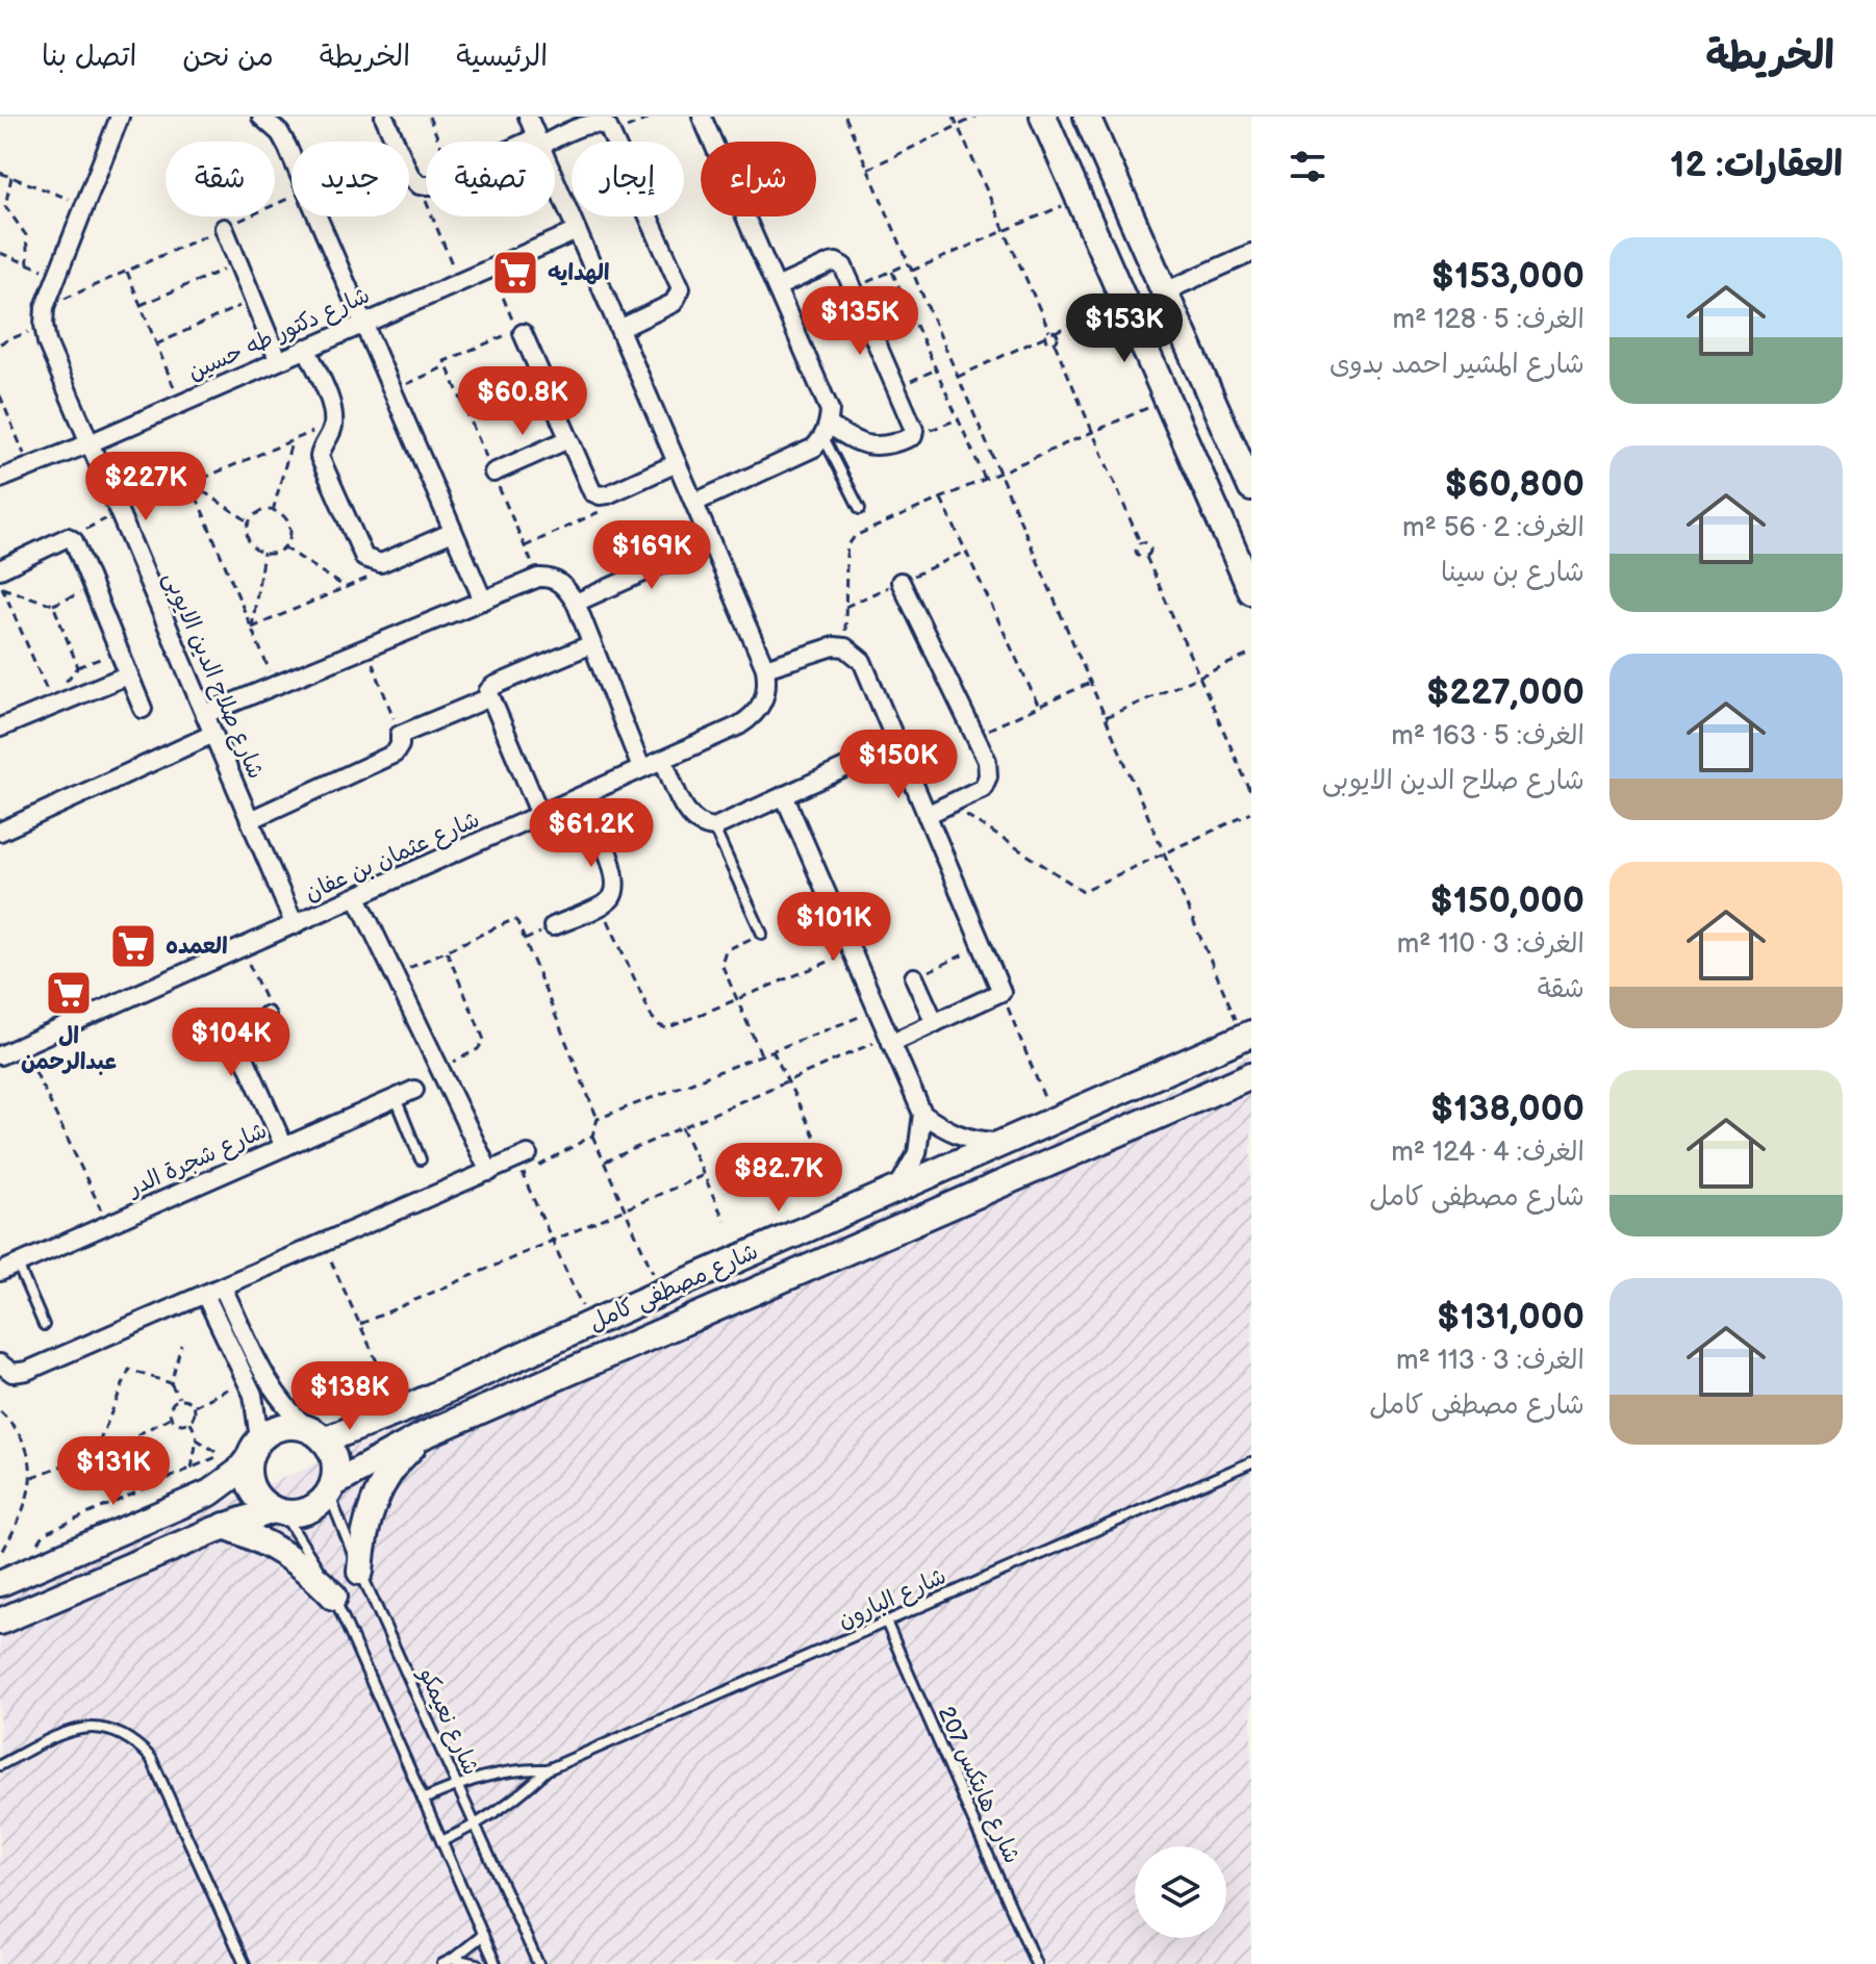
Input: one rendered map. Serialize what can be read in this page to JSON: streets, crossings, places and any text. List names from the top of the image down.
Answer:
{
  "streets": {
    "street": [
      "شارع دكتور طه حسين",
      "شارع صلاح الدين الايوبى",
      "شارع عثمان بن عفان",
      "شارع شجرة الدر",
      "شارع مصطفى كامل"
    ],
    "lane": ["شارع البارون", "شارع نعيمكو", "شارع هايتكس 207"]
  },
  "crossings": [
    ["شارع دكتور طه حسين", "شارع صلاح الدين الايوبى"],
    ["شارع صلاح الدين الايوبى", "شارع عثمان بن عفان"],
    ["شارع مصطفى كامل", "شارع نعيمكو"],
    ["شارع البارون", "شارع نعيمكو"],
    ["شارع البارون", "شارع هايتكس 207"]
  ],
  "places": {
    "supermarket": ["الهدايه", "العمده", "ال عبدالرحمن"]
  },
  "page": {
    "header": "الخريطة",
    "nav": [
      "الرئيسية",
      "الخريطة",
      "من نحن",
      "اتصل بنا"
    ],
    "heading": "العقارات: 12",
    "chip": [
      "شراء",
      "إيجار",
      "تصفية",
      "جديد",
      "شقة"
    ],
    "list": [
      {
        "name": "$153,000",
        "note": "الغرف: 5 · 128 m² · شارع المشير احمد بدوى"
      },
      {
        "name": "$60,800",
        "note": "الغرف: 2 · 56 m² · شارع بن سينا"
      },
      {
        "name": "$227,000",
        "note": "الغرف: 5 · 163 m² · شارع صلاح الدين الايوبى"
      },
      {
        "name": "$150,000",
        "note": "الغرف: 3 · 110 m² · شقة"
      },
      {
        "name": "$138,000",
        "note": "الغرف: 4 · 124 m² · شارع مصطفى كامل"
      },
      {
        "name": "$131,000",
        "note": "الغرف: 3 · 113 m² · شارع مصطفى كامل"
      }
    ],
    "price": [
      "$135K",
      "$153K",
      "$60.8K",
      "$227K",
      "$169K",
      "$150K",
      "$61.2K",
      "$101K",
      "$104K",
      "$82.7K",
      "$138K",
      "$131K"
    ]
  }
}
